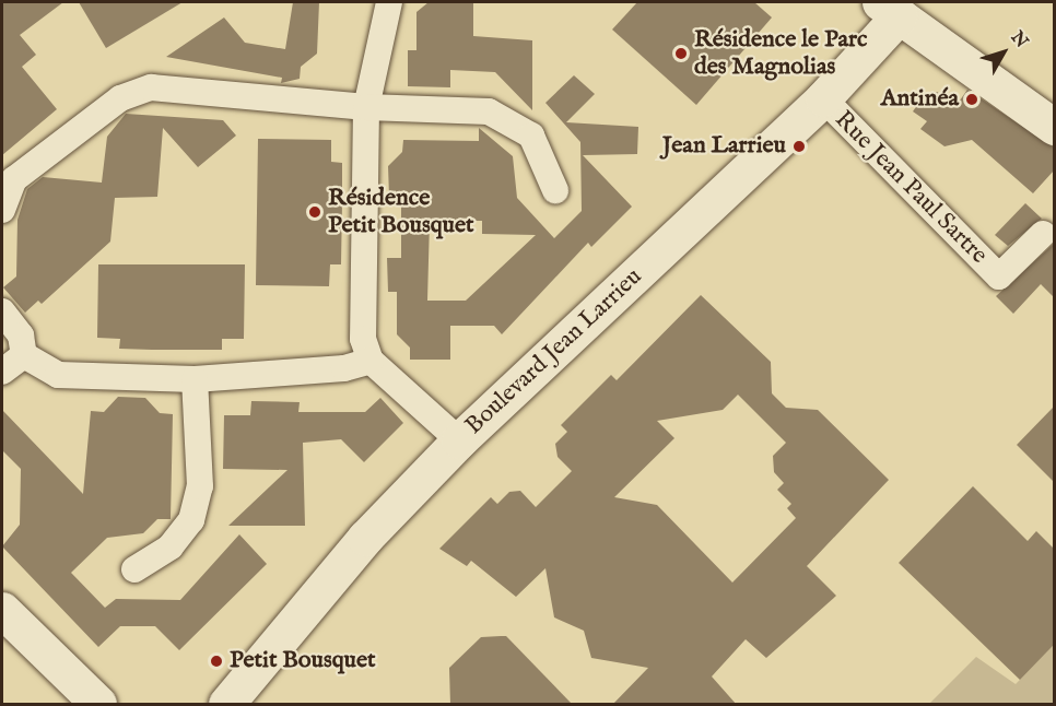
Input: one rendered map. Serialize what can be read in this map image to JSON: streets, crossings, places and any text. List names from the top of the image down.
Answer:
{
  "streets": {
    "street": ["Rue Jean Paul Sartre", "Boulevard Jean Larrieu"]
  },
  "crossings": [
    ["Rue Jean Paul Sartre", "Boulevard Jean Larrieu"]
  ],
  "places": [
    "Résidence le Parc des Magnolias",
    "Antinéa",
    "Jean Larrieu",
    "Résidence Petit Bousquet",
    "Petit Bousquet"
  ],
  "north": "top right"
}
